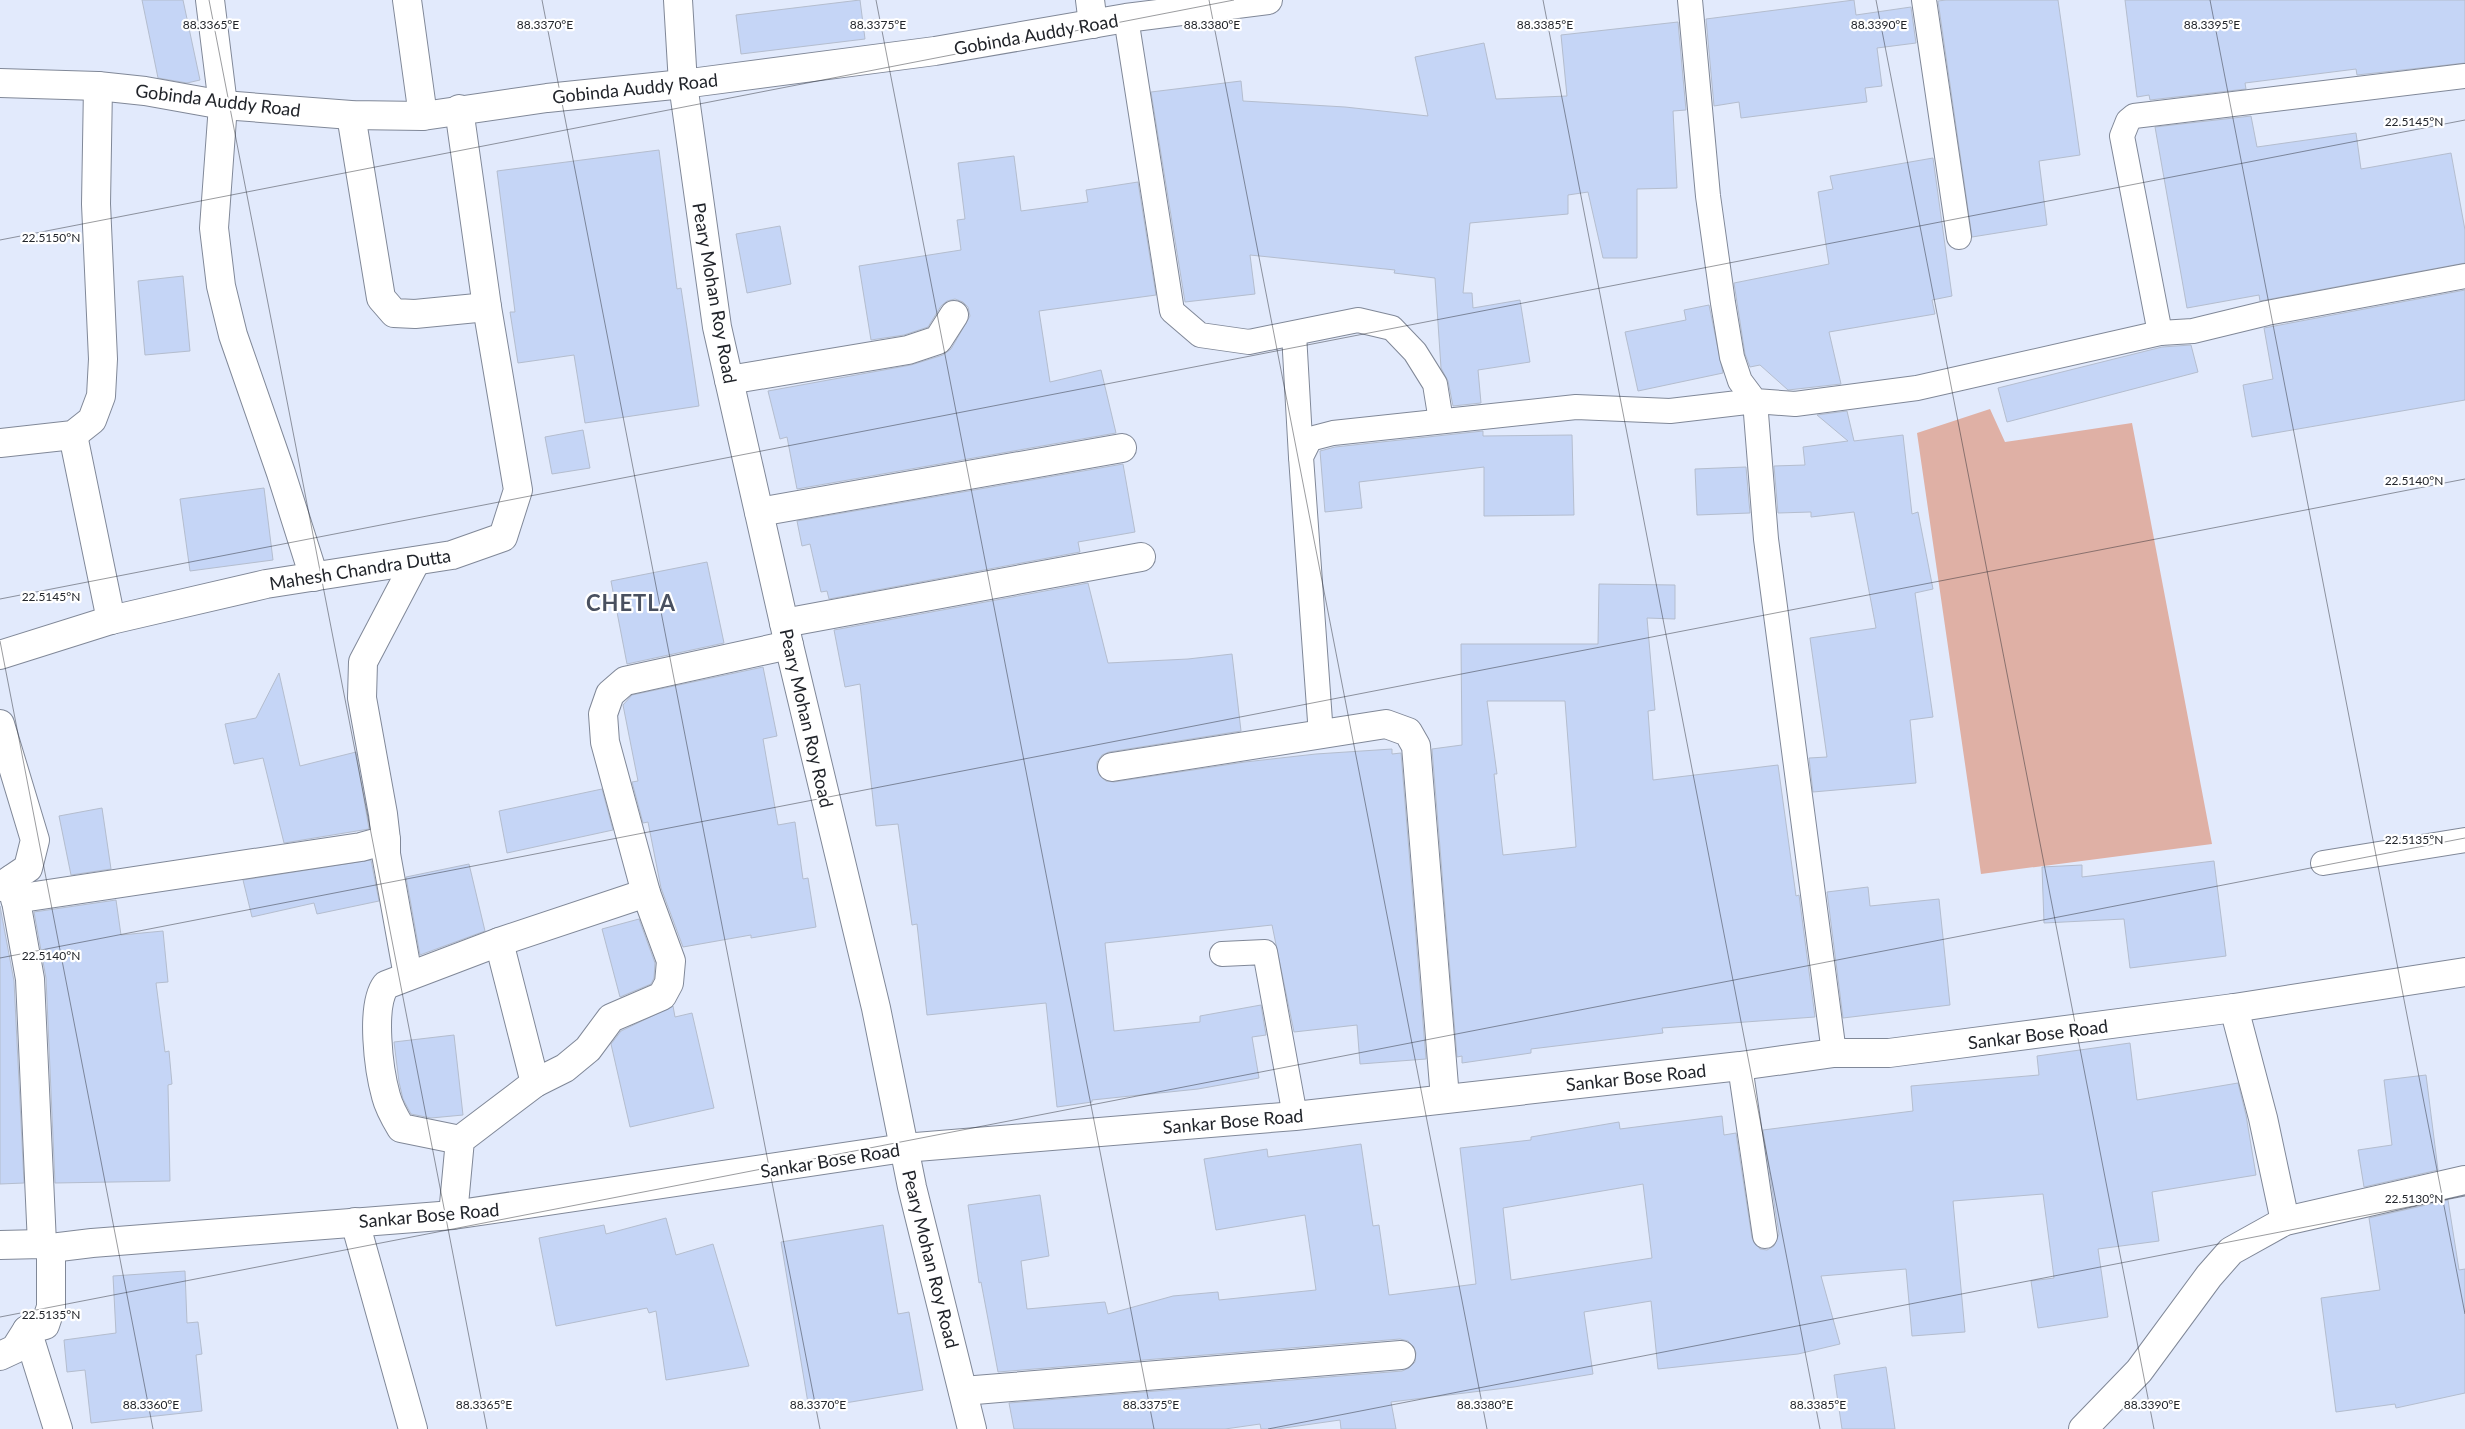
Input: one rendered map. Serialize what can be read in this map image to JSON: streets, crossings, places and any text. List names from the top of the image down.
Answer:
{
  "streets": {
    "street": [
      "Gobinda Auddy Road",
      "Peary Mohan Roy Road",
      "Mahesh Chandra Dutta",
      "Sankar Bose Road"
    ]
  },
  "crossings": [
    ["Gobinda Auddy Road", "Peary Mohan Roy Road"],
    ["Gobinda Auddy Road", "Mahesh Chandra Dutta"],
    ["Peary Mohan Roy Road", "Sankar Bose Road"]
  ],
  "districts": ["CHETLA"],
  "coordinates": [
    "88.3395°E",
    "88.3365°E",
    "88.3370°E",
    "88.3375°E",
    "88.3380°E",
    "88.3385°E",
    "88.3390°E",
    "22.5145°N",
    "22.5150°N",
    "22.5140°N",
    "22.5135°N",
    "22.5130°N",
    "88.3360°E"
  ]
}
